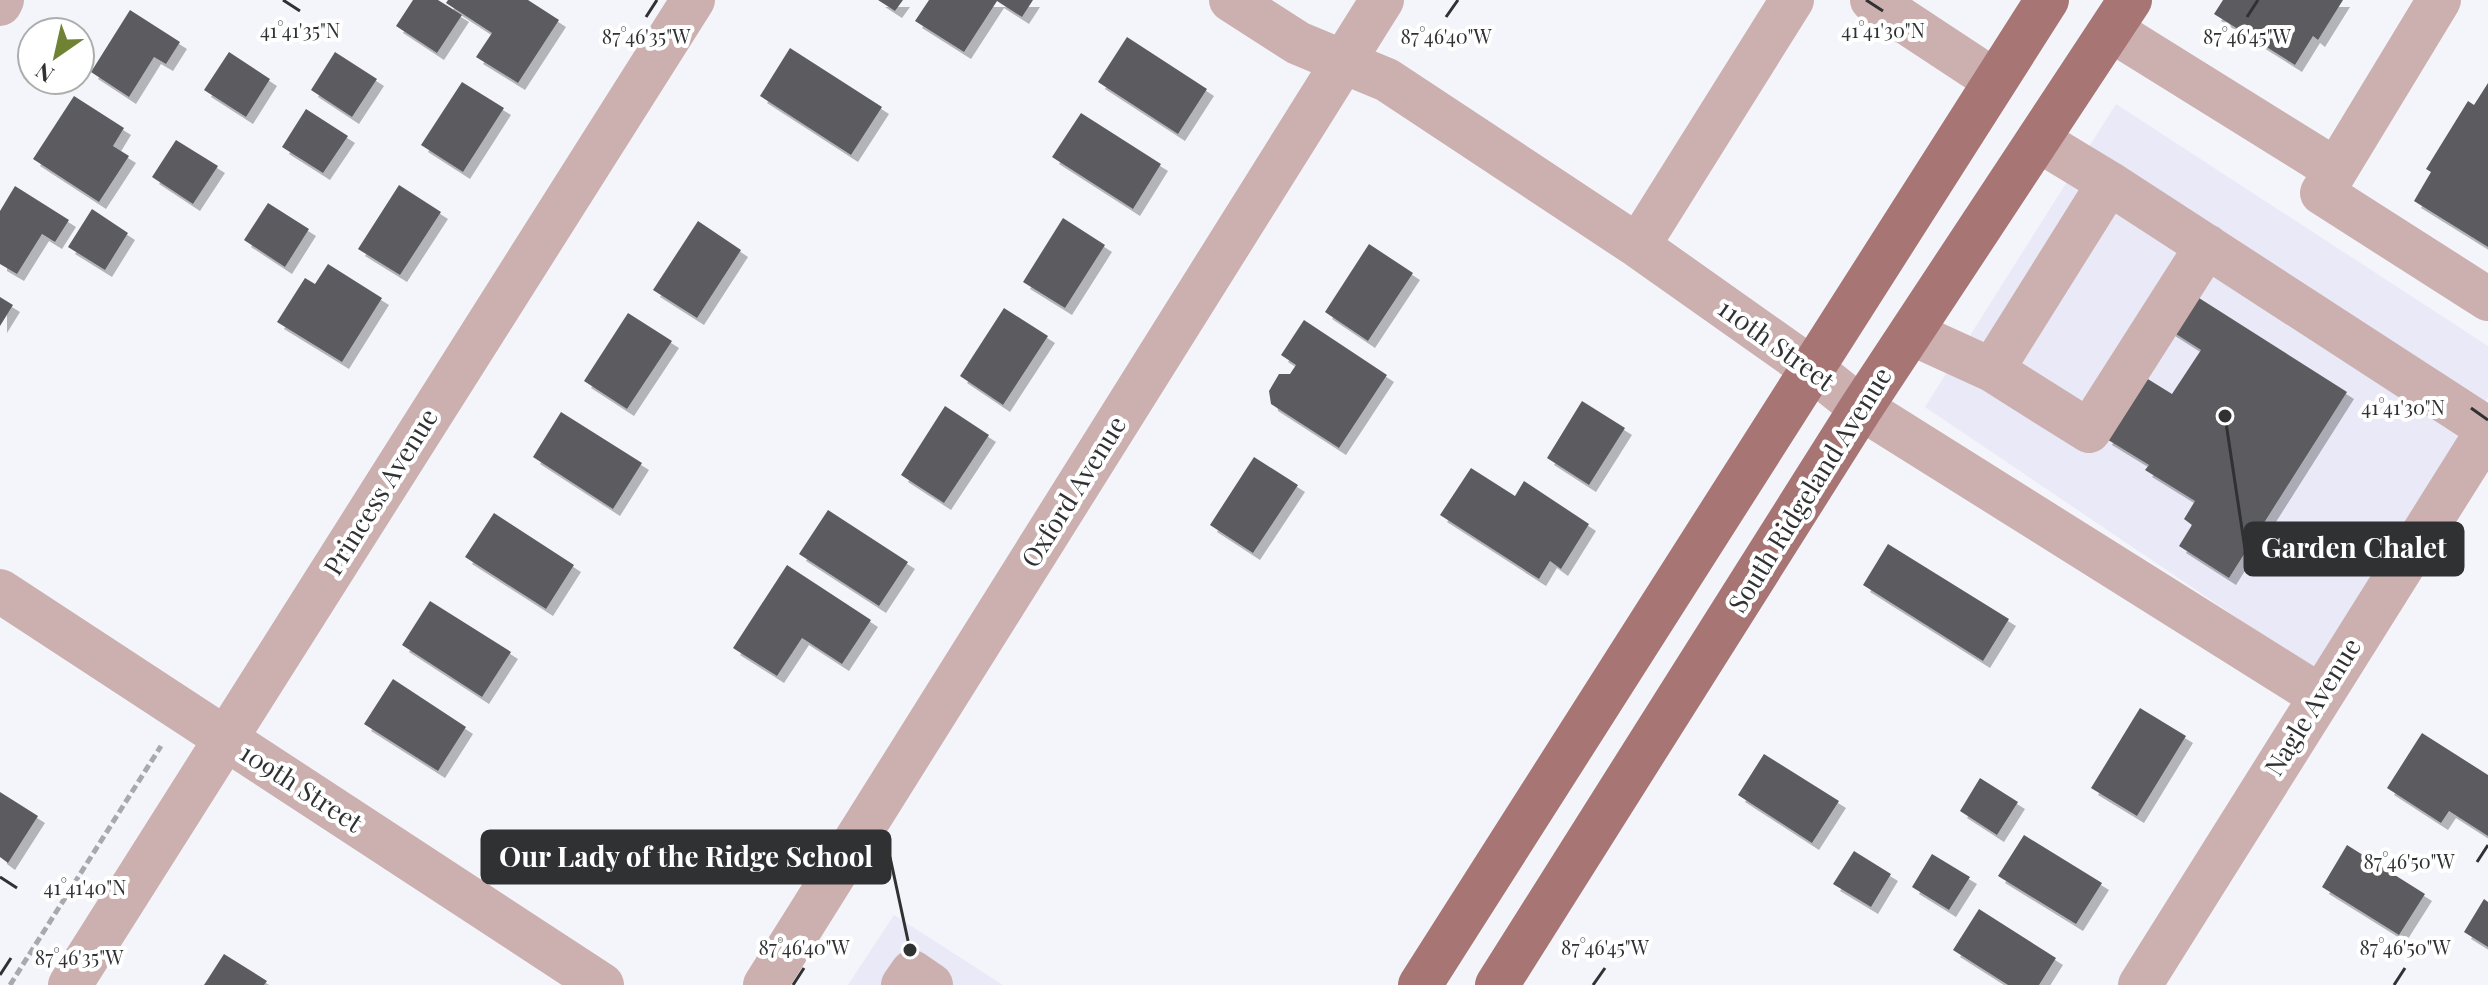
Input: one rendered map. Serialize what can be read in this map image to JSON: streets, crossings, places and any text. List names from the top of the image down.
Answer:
{
  "streets": {
    "main road": ["South Ridgeland Avenue"],
    "street": [
      "110th Street",
      "Princess Avenue",
      "Oxford Avenue",
      "Nagle Avenue",
      "109th Street"
    ]
  },
  "crossings": [
    ["110th Street", "South Ridgeland Avenue"],
    ["110th Street", "Oxford Avenue"],
    ["110th Street", "Nagle Avenue"],
    ["Princess Avenue", "109th Street"]
  ],
  "places": ["Garden Chalet", "Our Lady of the Ridge School"],
  "north": "bottom left",
  "coordinates": [
    "41°41'35\"N",
    "41°41'30\"N",
    "87°46'35\"W",
    "87°46'40\"W",
    "87°46'45\"W",
    "87°46'50\"W",
    "41°41'40\"N"
  ]
}
